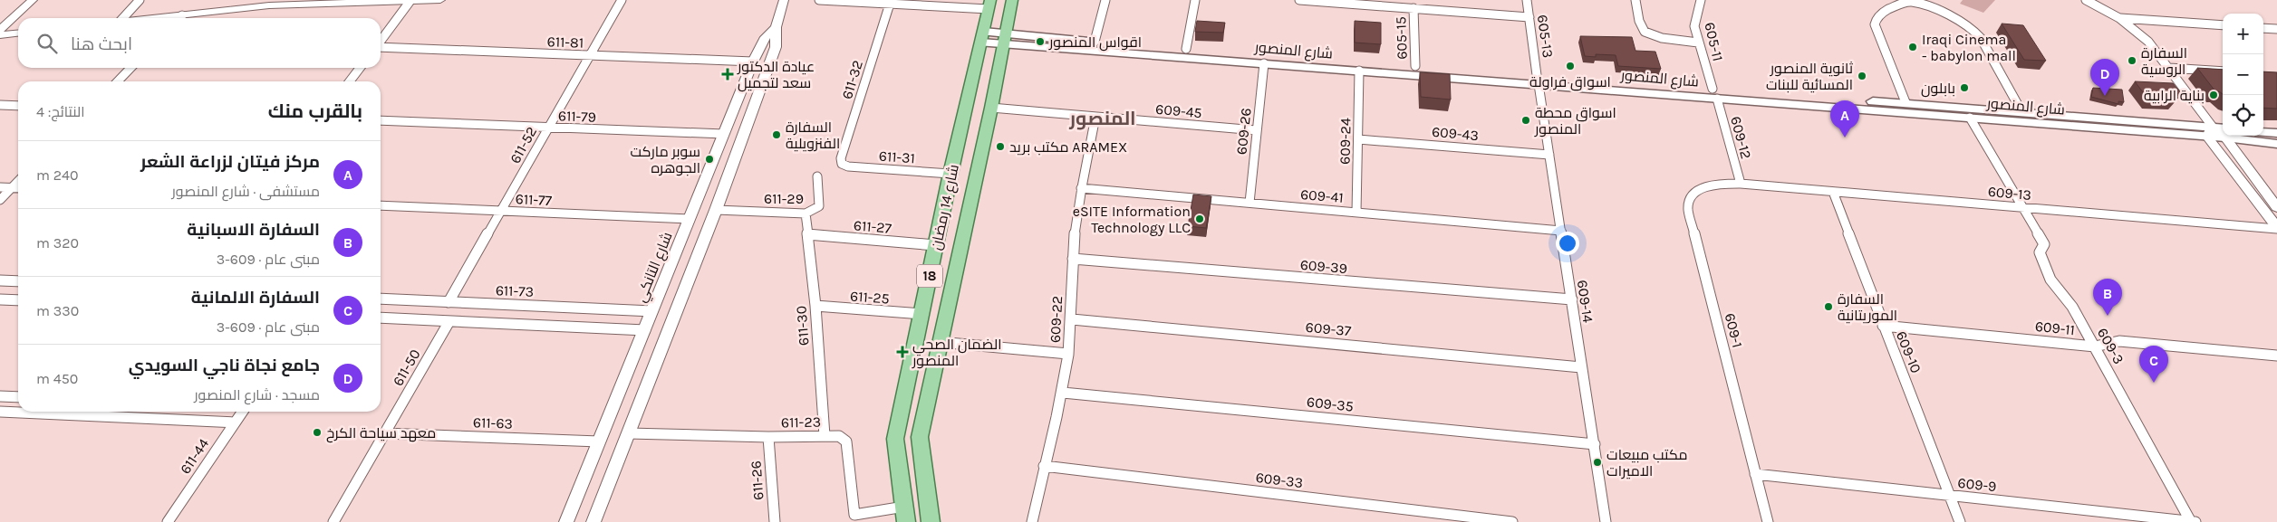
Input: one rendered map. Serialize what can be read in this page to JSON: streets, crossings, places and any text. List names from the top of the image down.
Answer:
{
  "streets": {
    "main road": ["شارع المنصور", "شارع 14 رمضان", "18"],
    "street": [
      "605-13",
      "605-15",
      "611-81",
      "605-11",
      "611-32",
      "609-45",
      "611-79",
      "609-26",
      "609-43",
      "609-12",
      "609-24",
      "611-52",
      "611-31",
      "609-13",
      "609-41",
      "611-29",
      "611-77",
      "611-27",
      "609-39",
      "شارع التانكي",
      "611-73",
      "611-25",
      "609-14",
      "609-22",
      "611-30",
      "609-11",
      "609-37",
      "609-1",
      "609-3",
      "609-10",
      "611-50",
      "609-35",
      "611-23",
      "611-63",
      "611-44",
      "609-33",
      "611-26",
      "609-9"
    ]
  },
  "crossings": [
    ["605-13", "شارع المنصور"],
    ["605-13", "609-14"],
    ["605-15", "شارع المنصور"],
    ["611-81", "611-52"],
    ["611-81", "شارع التانكي"],
    ["605-11", "شارع المنصور"],
    ["605-11", "609-12"],
    ["شارع المنصور", "609-26"],
    ["شارع المنصور", "609-12"],
    ["شارع المنصور", "609-24"],
    ["شارع المنصور", "شارع 14 رمضان"],
    ["شارع المنصور", "609-14"],
    ["شارع المنصور", "609-3"],
    ["611-32", "611-31"],
    ["609-45", "609-26"],
    ["609-45", "شارع 14 رمضان"],
    ["609-45", "609-22"],
    ["611-79", "611-52"],
    ["611-79", "شارع التانكي"],
    ["609-26", "609-41"],
    ["609-43", "609-24"],
    ["609-43", "609-14"],
    ["609-12", "609-13"],
    ["609-12", "609-1"],
    ["609-24", "609-41"],
    ["611-52", "611-77"],
    ["611-52", "611-73"],
    ["611-31", "شارع 14 رمضان"],
    ["609-13", "609-1"],
    ["609-13", "609-3"],
    ["609-13", "609-10"],
    ["609-41", "609-14"],
    ["609-41", "609-22"],
    ["611-29", "شارع التانكي"],
    ["611-29", "611-30"],
    ["611-77", "شارع التانكي"],
    ["شارع 14 رمضان", "611-27"],
    ["شارع 14 رمضان", "611-25"],
    ["شارع 14 رمضان", "611-23"],
    ["611-27", "611-30"],
    ["609-39", "609-14"],
    ["609-39", "609-22"],
    ["شارع التانكي", "611-73"],
    ["شارع التانكي", "611-23"],
    ["شارع التانكي", "611-63"],
    ["611-25", "611-30"],
    ["609-14", "609-37"],
    ["609-14", "609-35"],
    ["609-22", "609-37"],
    ["609-22", "609-35"],
    ["609-22", "609-33"],
    ["611-30", "611-23"],
    ["609-11", "609-3"],
    ["609-11", "609-10"],
    ["609-1", "609-9"],
    ["609-3", "609-9"],
    ["609-10", "609-9"],
    ["611-50", "611-63"],
    ["611-23", "611-26"]
  ],
  "districts": ["المنصور"],
  "places": {
    "other": [
      "اقواس المنصور",
      "Iraqi Cinema - babylon mall",
      "السفارة الروسية",
      "اسواق فراولة",
      "ثانوية المنصور المسائية للبنات",
      "بابلون",
      "بناية الرابية",
      "اسواق محطة المنصور",
      "السفارة الفنزويلية",
      "مكتب بريد ARAMEX",
      "سوبر ماركت الجوهره",
      "eSITE Information Technology LLC",
      "السفارة الموريتانية",
      "معهد سياحة الكرخ",
      "مكتب مبيعات الاميرات"
    ],
    "health": ["عيادة الدكتور سعد لتجميل", "الضمان الصحي المنصور"]
  },
  "page": {
    "map_buttons": ["+", "−"],
    "search": "ابحث هنا",
    "pins": [
      "D",
      "A",
      "B",
      "C"
    ],
    "heading": ["بالقرب منك", "النتائج: 4"],
    "list": [
      {
        "mark": "A",
        "name": "مركز فيتان لزراعة الشعر",
        "note": "مستشفى · شارع المنصور",
        "value": "240 m"
      },
      {
        "mark": "B",
        "name": "السفارة الاسبانية",
        "note": "مبنى عام · 609-3",
        "value": "320 m"
      },
      {
        "mark": "C",
        "name": "السفارة الالمانية",
        "note": "مبنى عام · 609-3",
        "value": "330 m"
      },
      {
        "mark": "D",
        "name": "جامع نجاة ناجي السويدي",
        "note": "مسجد · شارع المنصور",
        "value": "450 m"
      }
    ]
  }
}
